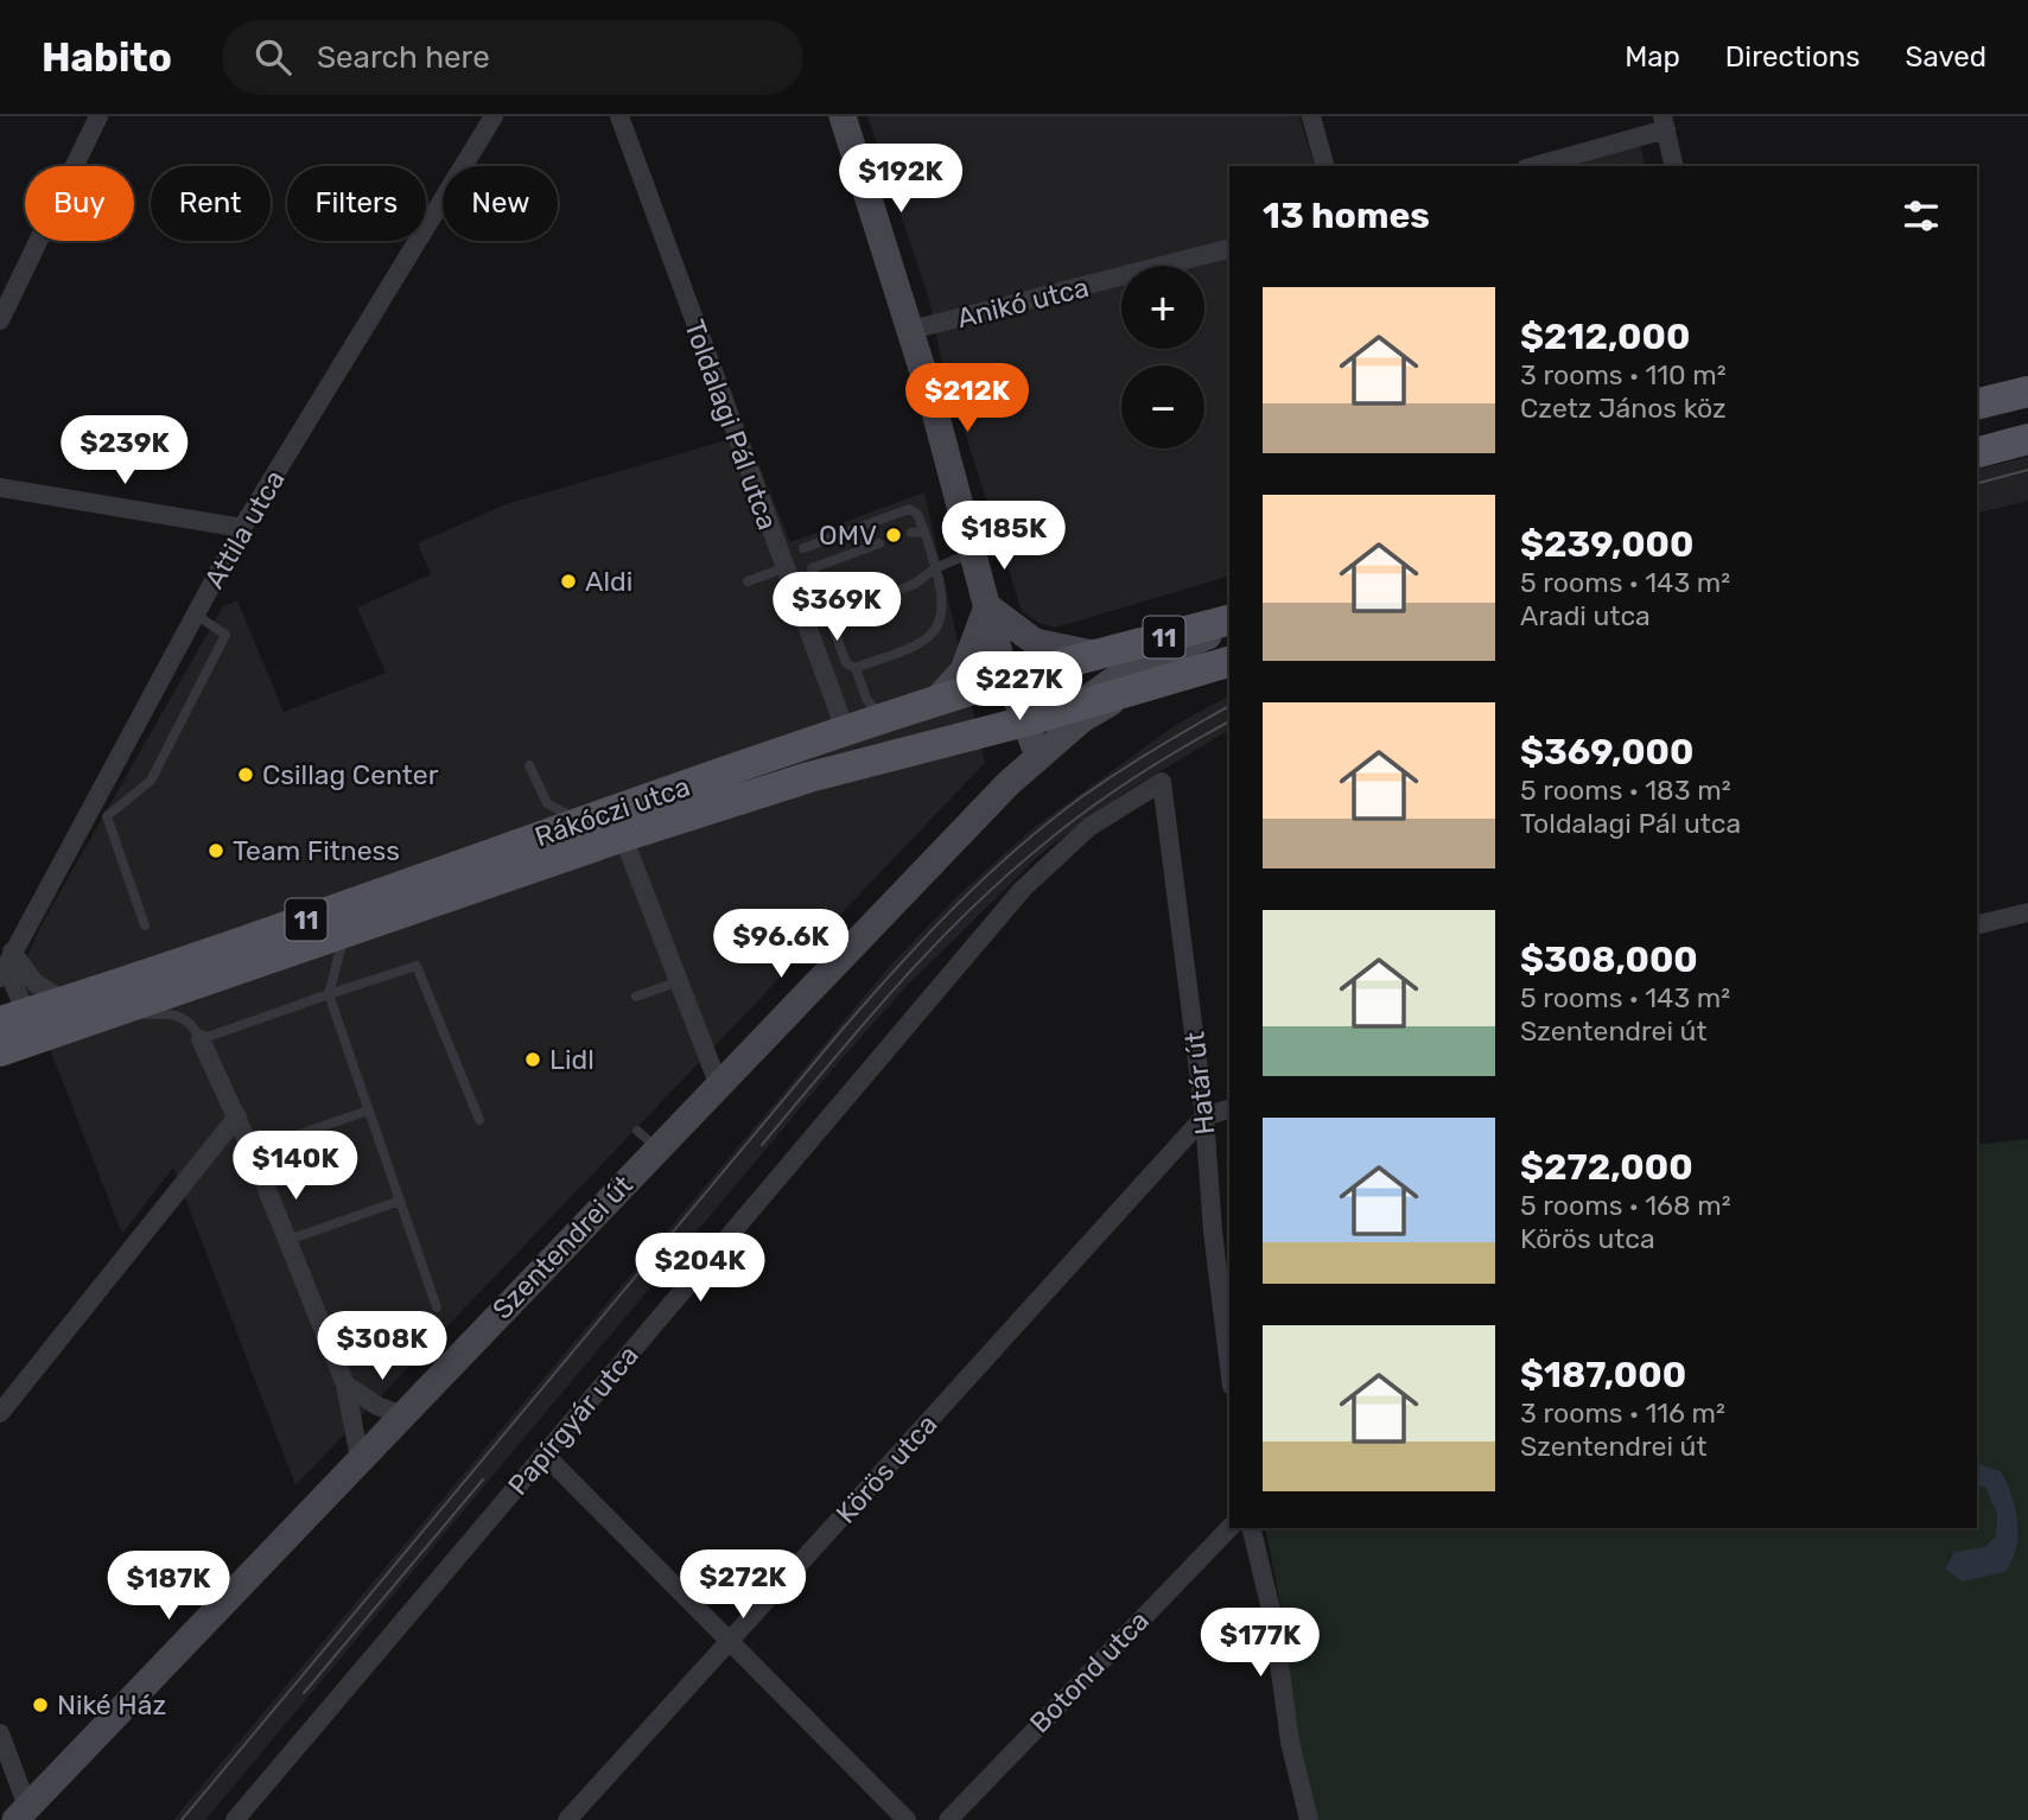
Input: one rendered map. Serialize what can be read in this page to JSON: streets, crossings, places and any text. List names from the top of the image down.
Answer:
{
  "streets": {
    "main road": ["11", "Rákóczi utca", "Szentendrei út"],
    "street": [
      "Anikó utca",
      "Toldalagi Pál utca",
      "Attila utca",
      "Határ út",
      "Papírgyár utca",
      "Körös utca",
      "Botond utca"
    ]
  },
  "crossings": [
    ["Toldalagi Pál utca", "Rákóczi utca"],
    ["Rákóczi utca", "Szentendrei út"],
    ["Határ út", "Papírgyár utca"],
    ["Határ út", "Körös utca"]
  ],
  "places": [
    "OMV",
    "Aldi",
    "Csillag Center",
    "Team Fitness",
    "Lidl",
    "Niké Ház"
  ],
  "page": {
    "header": "Habito",
    "search": "Search here",
    "nav": ["Map", "Directions", "Saved"],
    "price": [
      "$192K",
      "$212K",
      "$239K",
      "$185K",
      "$369K",
      "$227K",
      "$96.6K",
      "$140K",
      "$204K",
      "$308K",
      "$272K",
      "$187K",
      "$177K"
    ],
    "chip": [
      "Buy",
      "Rent",
      "Filters",
      "New"
    ],
    "heading": "13 homes",
    "map_buttons": ["+", "−"],
    "list": [
      {
        "name": "$212,000",
        "note": "3 rooms · 110 m² · Czetz János köz"
      },
      {
        "name": "$239,000",
        "note": "5 rooms · 143 m² · Aradi utca"
      },
      {
        "name": "$369,000",
        "note": "5 rooms · 183 m² · Toldalagi Pál utca"
      },
      {
        "name": "$308,000",
        "note": "5 rooms · 143 m² · Szentendrei út"
      },
      {
        "name": "$272,000",
        "note": "5 rooms · 168 m² · Körös utca"
      },
      {
        "name": "$187,000",
        "note": "3 rooms · 116 m² · Szentendrei út"
      }
    ]
  }
}
